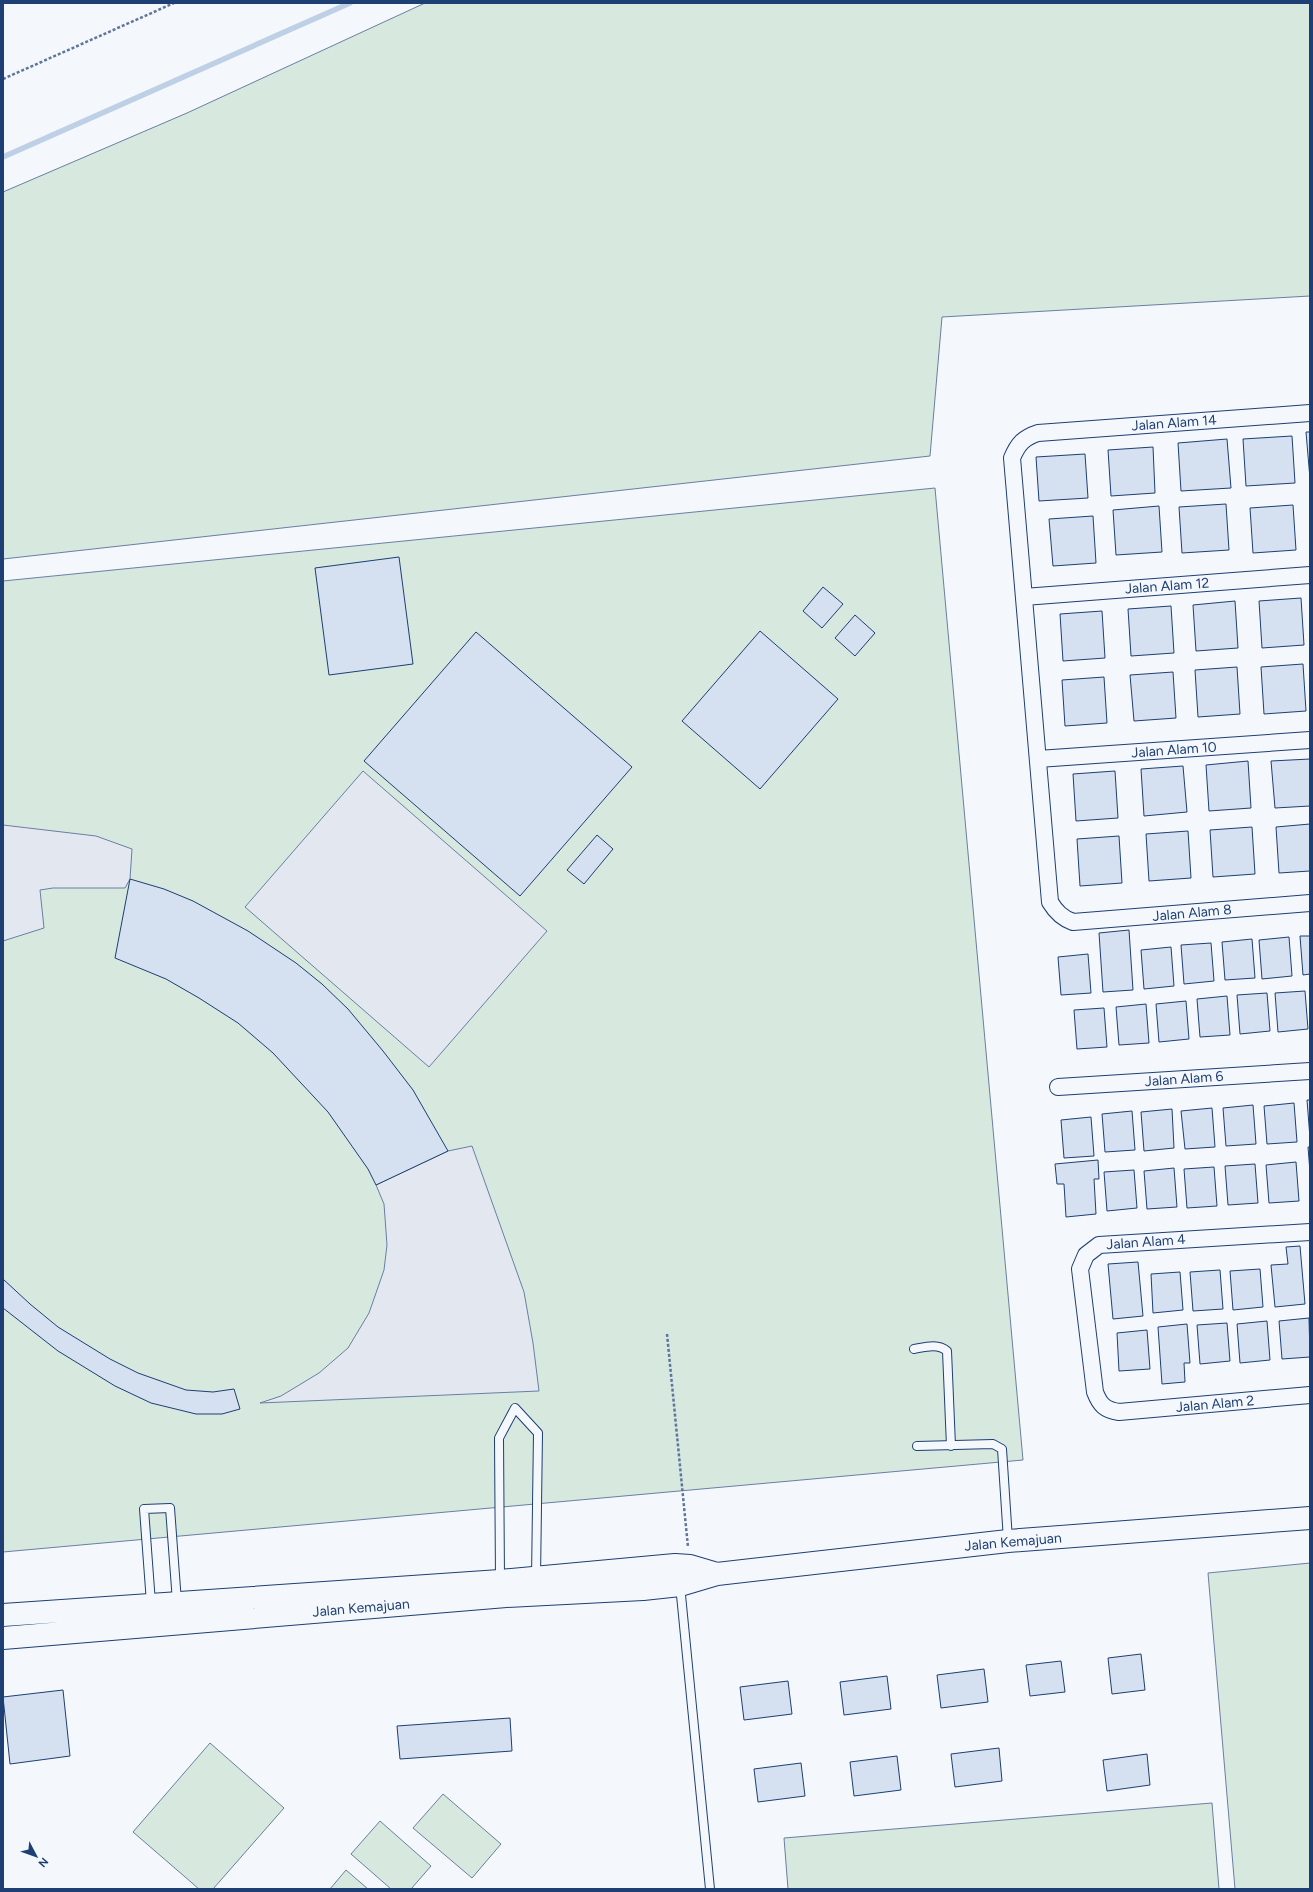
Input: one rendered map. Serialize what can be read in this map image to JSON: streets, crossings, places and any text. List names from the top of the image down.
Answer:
{
  "streets": {
    "street": [
      "Jalan Alam 14",
      "Jalan Alam 12",
      "Jalan Alam 10",
      "Jalan Alam 8",
      "Jalan Alam 6",
      "Jalan Alam 4",
      "Jalan Alam 2",
      "Jalan Kemajuan"
    ]
  },
  "crossings": [
    ["Jalan Alam 14", "Jalan Alam 12"],
    ["Jalan Alam 10", "Jalan Alam 8"],
    ["Jalan Alam 4", "Jalan Alam 2"]
  ],
  "north": "bottom right"
}
